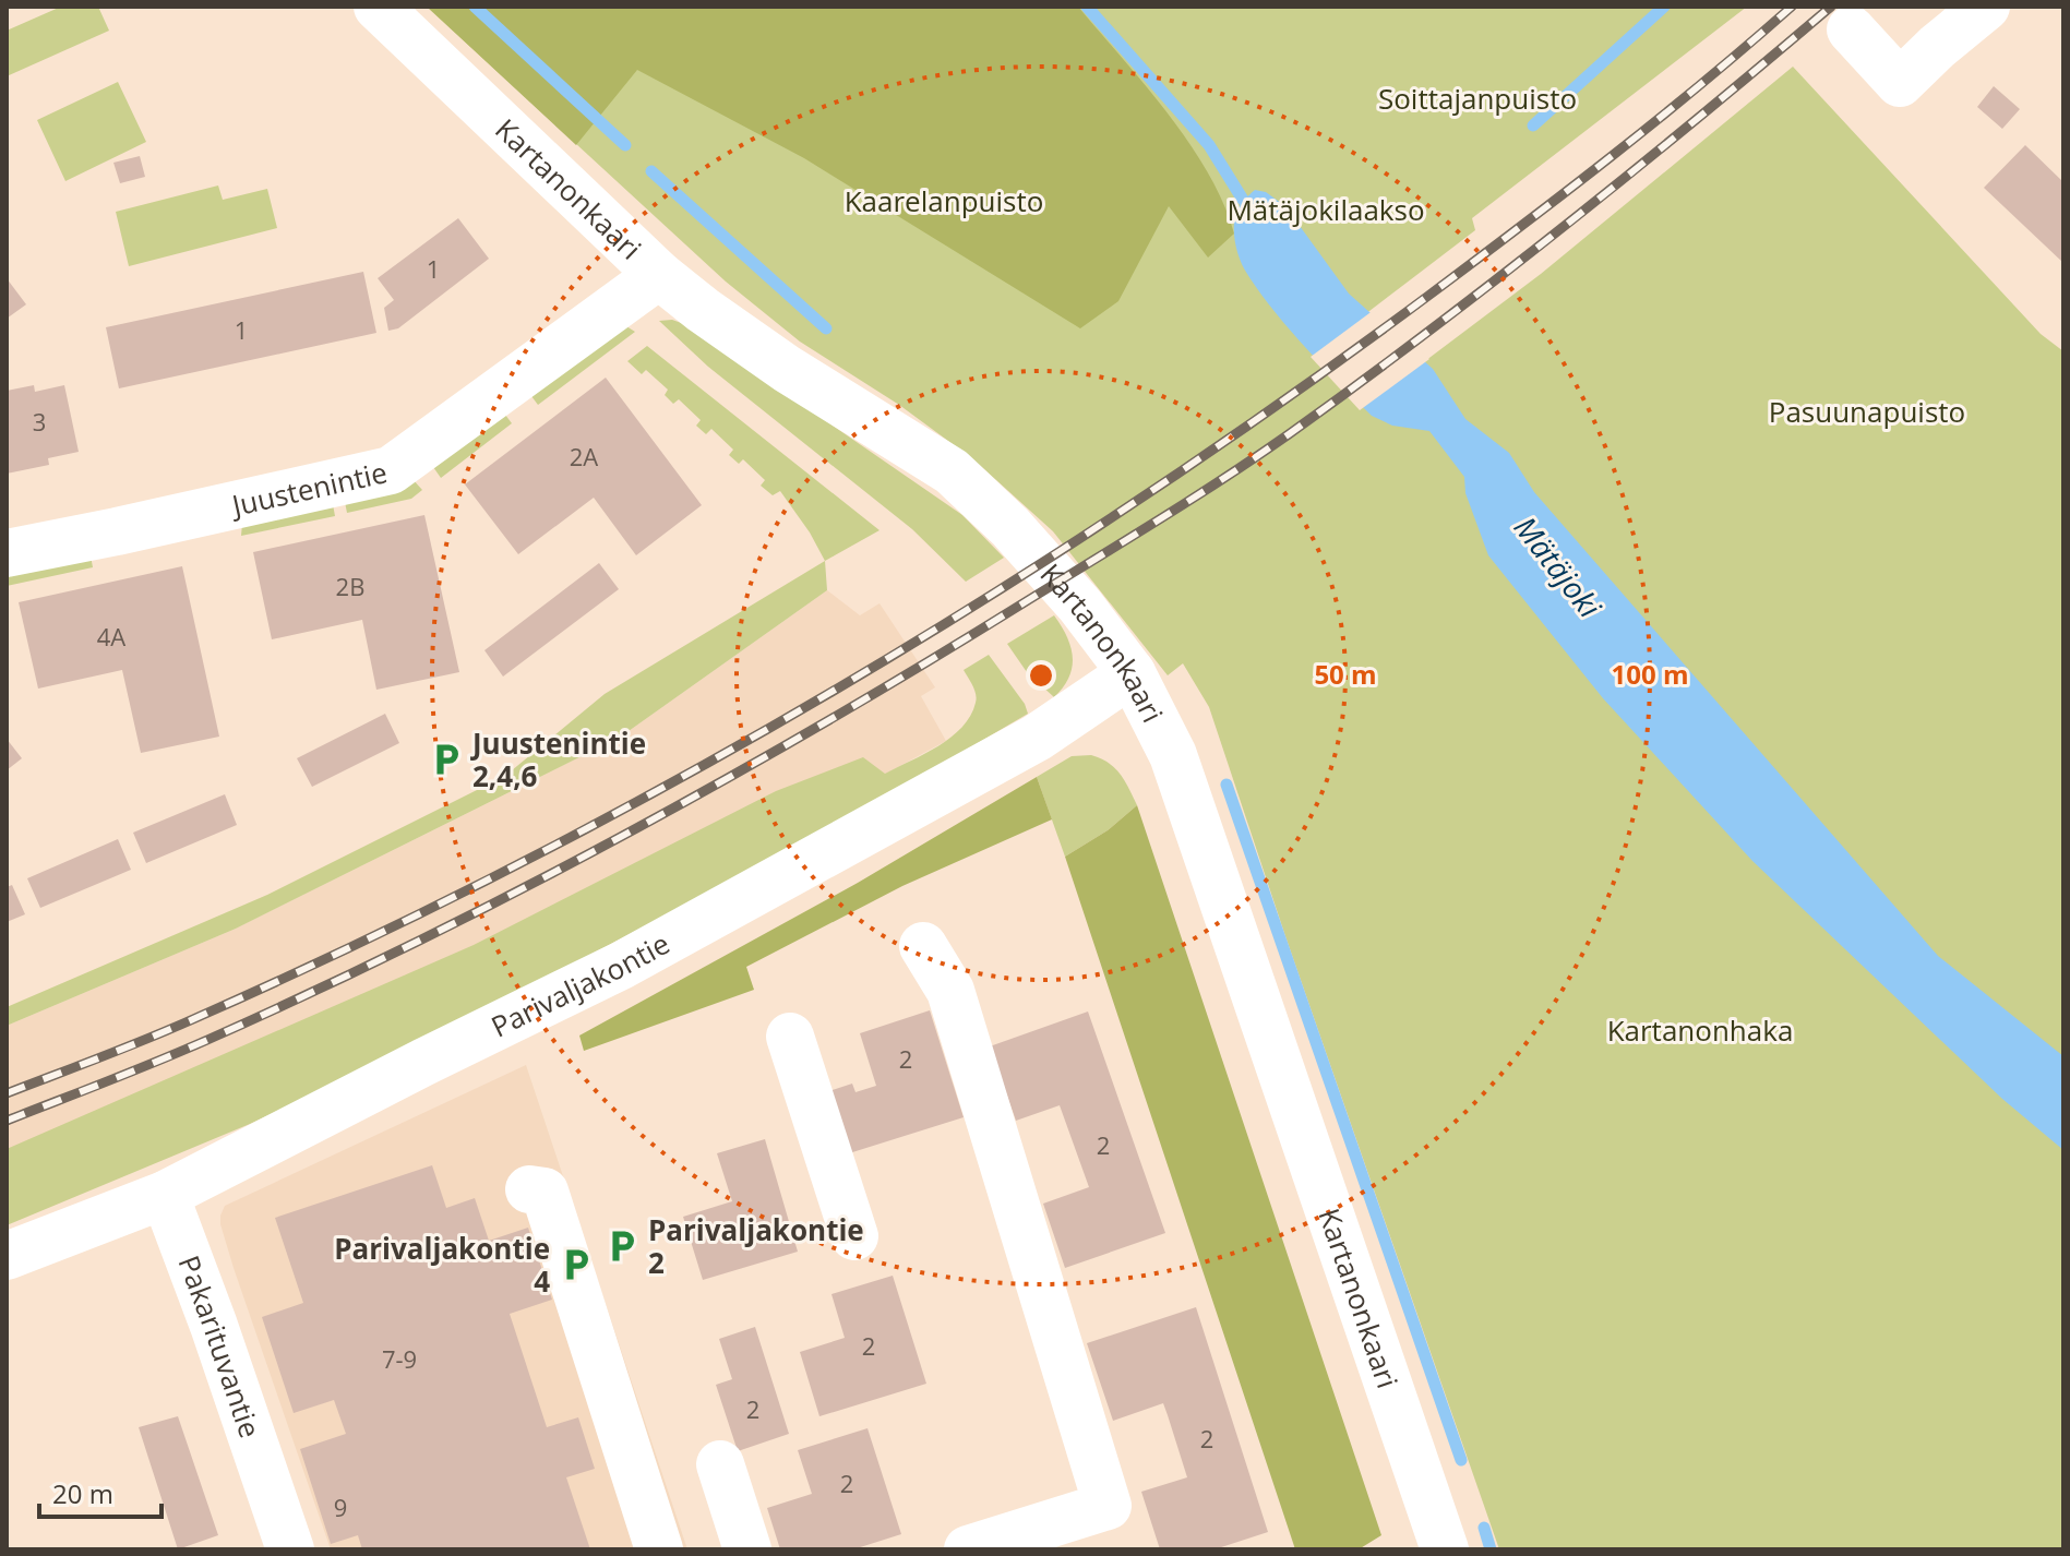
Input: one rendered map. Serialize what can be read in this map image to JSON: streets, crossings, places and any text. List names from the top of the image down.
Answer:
{
  "streets": {
    "street": [
      "Kartanonkaari",
      "Juustenintie",
      "Parivaljakontie",
      "Pakarituvantie"
    ]
  },
  "crossings": [
    ["Kartanonkaari", "Juustenintie"],
    ["Kartanonkaari", "Parivaljakontie"],
    ["Parivaljakontie", "Pakarituvantie"]
  ],
  "water": ["Mätäjoki"],
  "parks": [
    "Soittajanpuisto",
    "Kaarelanpuisto",
    "Mätäjokilaakso",
    "Pasuunapuisto",
    "Kartanonhaka"
  ],
  "places": {
    "parking": ["Juustenintie 2,4,6", "Parivaljakontie 2", "Parivaljakontie 4"]
  },
  "house_numbers": [
    "1",
    "1",
    "3",
    "2A",
    "2B",
    "4A",
    "2",
    "2",
    "2",
    "7-9",
    "2",
    "2",
    "2",
    "9"
  ],
  "scale_bar": "20 m",
  "rings": ["50 m", "100 m"]
}
